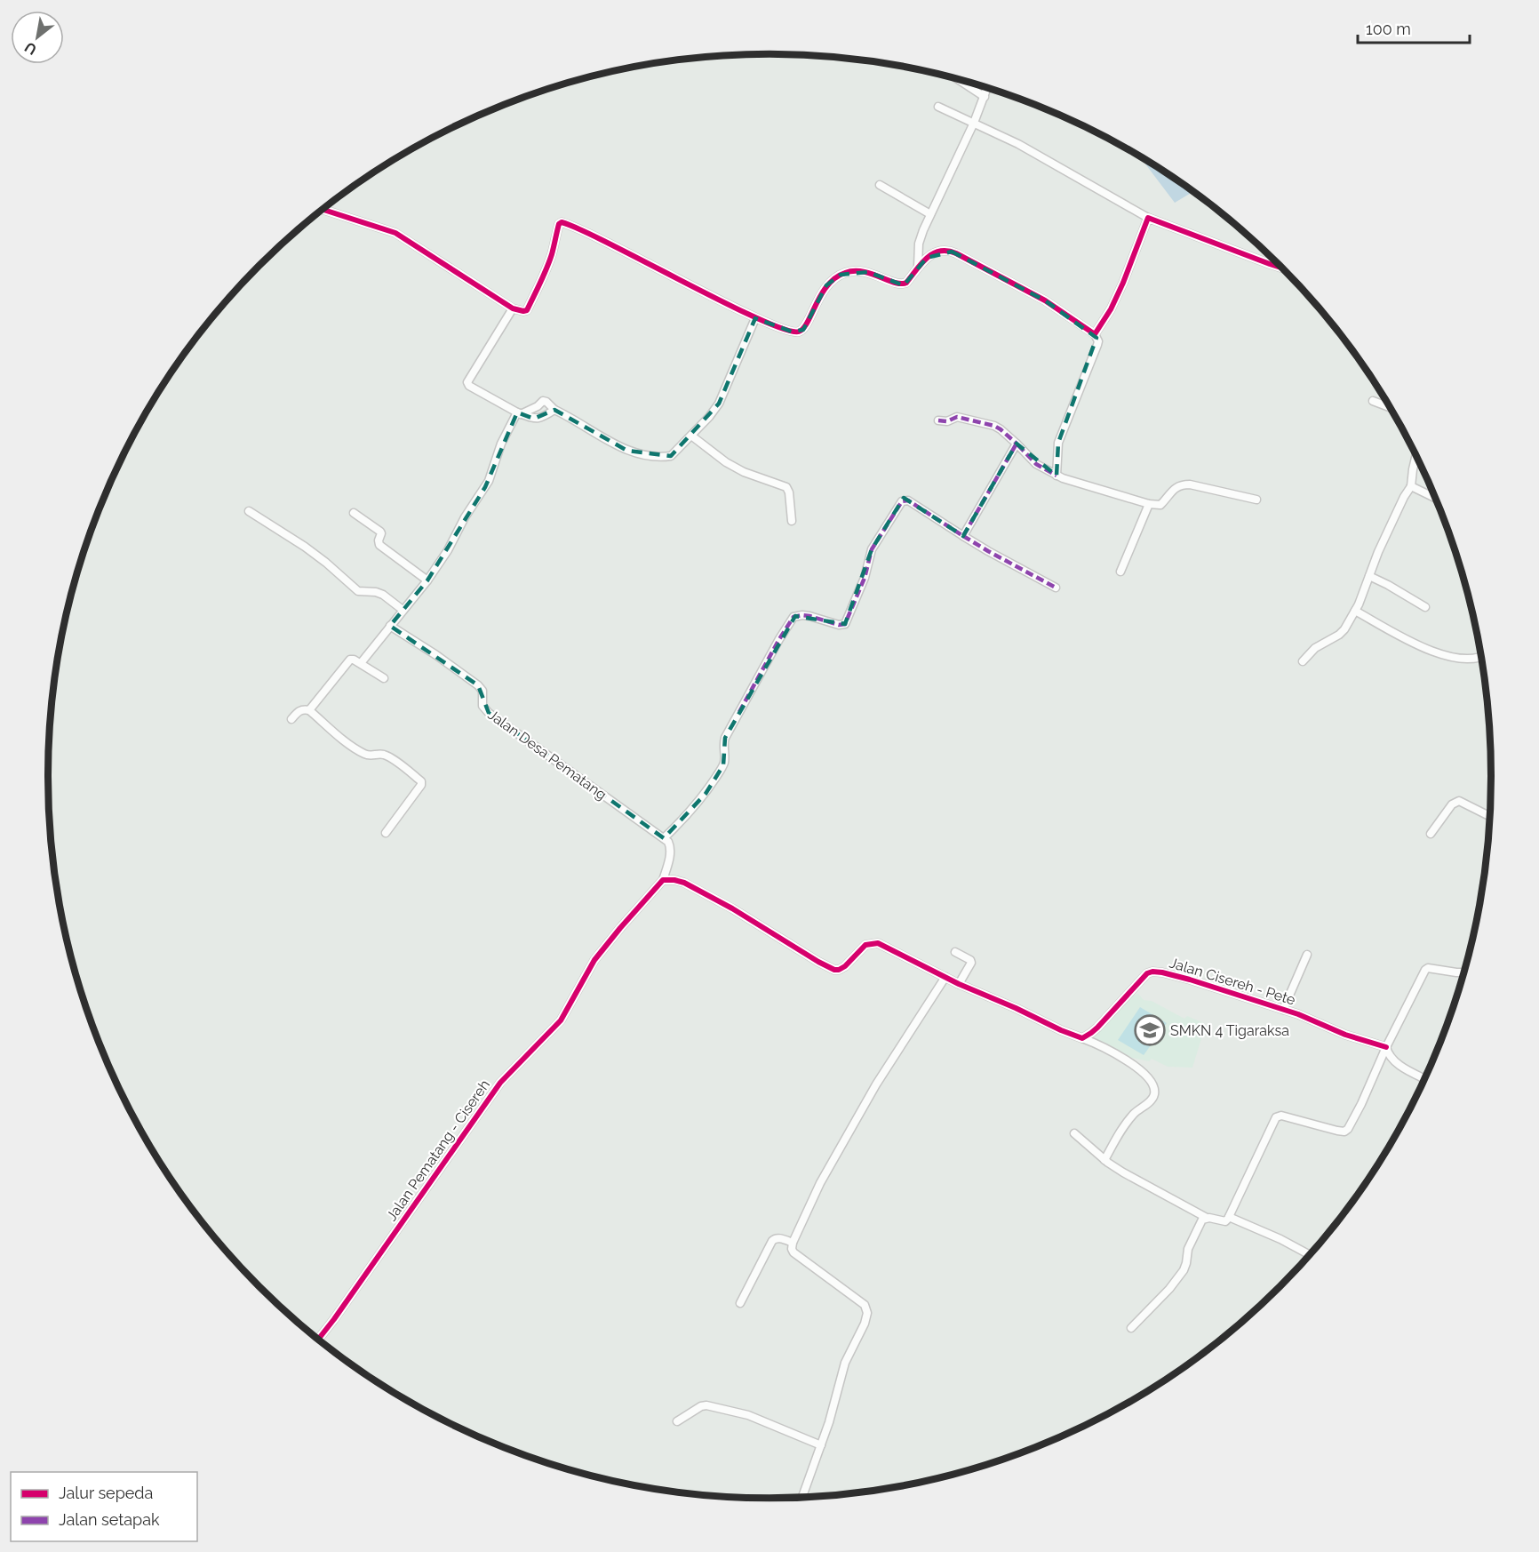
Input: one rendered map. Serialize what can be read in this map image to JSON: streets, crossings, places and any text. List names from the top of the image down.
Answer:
{
  "streets": {
    "street": ["Jalan Desa Pematang", "Jalan Cisereh - Pete", "Jalan Pematang - Cisereh"]
  },
  "places": {
    "school or university": ["SMKN 4 Tigaraksa"]
  },
  "legend": ["Jalur sepeda", "Jalan setapak"],
  "scale_bar": "100 m",
  "north": "bottom left"
}
